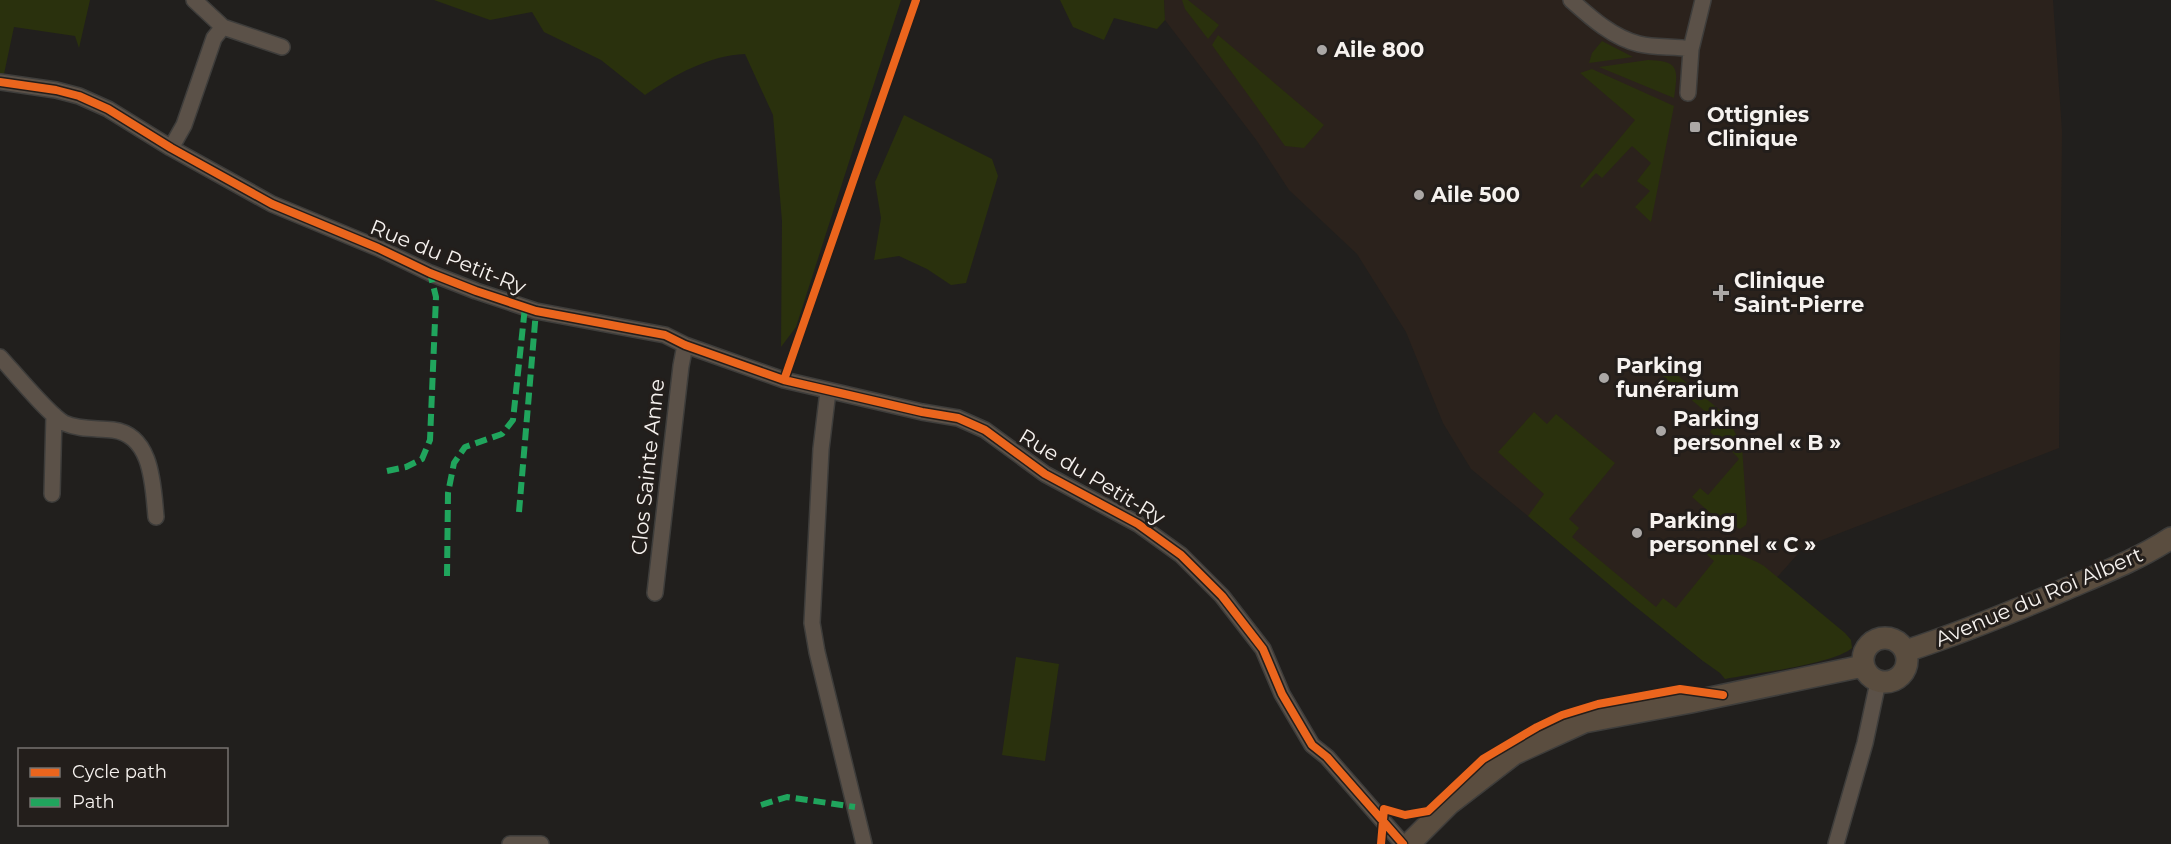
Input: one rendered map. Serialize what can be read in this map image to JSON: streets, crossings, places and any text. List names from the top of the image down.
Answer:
{
  "streets": {
    "main road": ["Avenue du Roi Albert"],
    "street": ["Rue du Petit-Ry", "Clos Sainte Anne"]
  },
  "crossings": [
    ["Rue du Petit-Ry", "Clos Sainte Anne"]
  ],
  "places": {
    "other": [
      "Aile 800",
      "Aile 500",
      "Parking funérarium",
      "Parking personnel « B »",
      "Parking personnel « C »"
    ],
    "transit": ["Ottignies Clinique"],
    "health": ["Clinique Saint-Pierre"]
  },
  "legend": ["Cycle path", "Path"]
}
